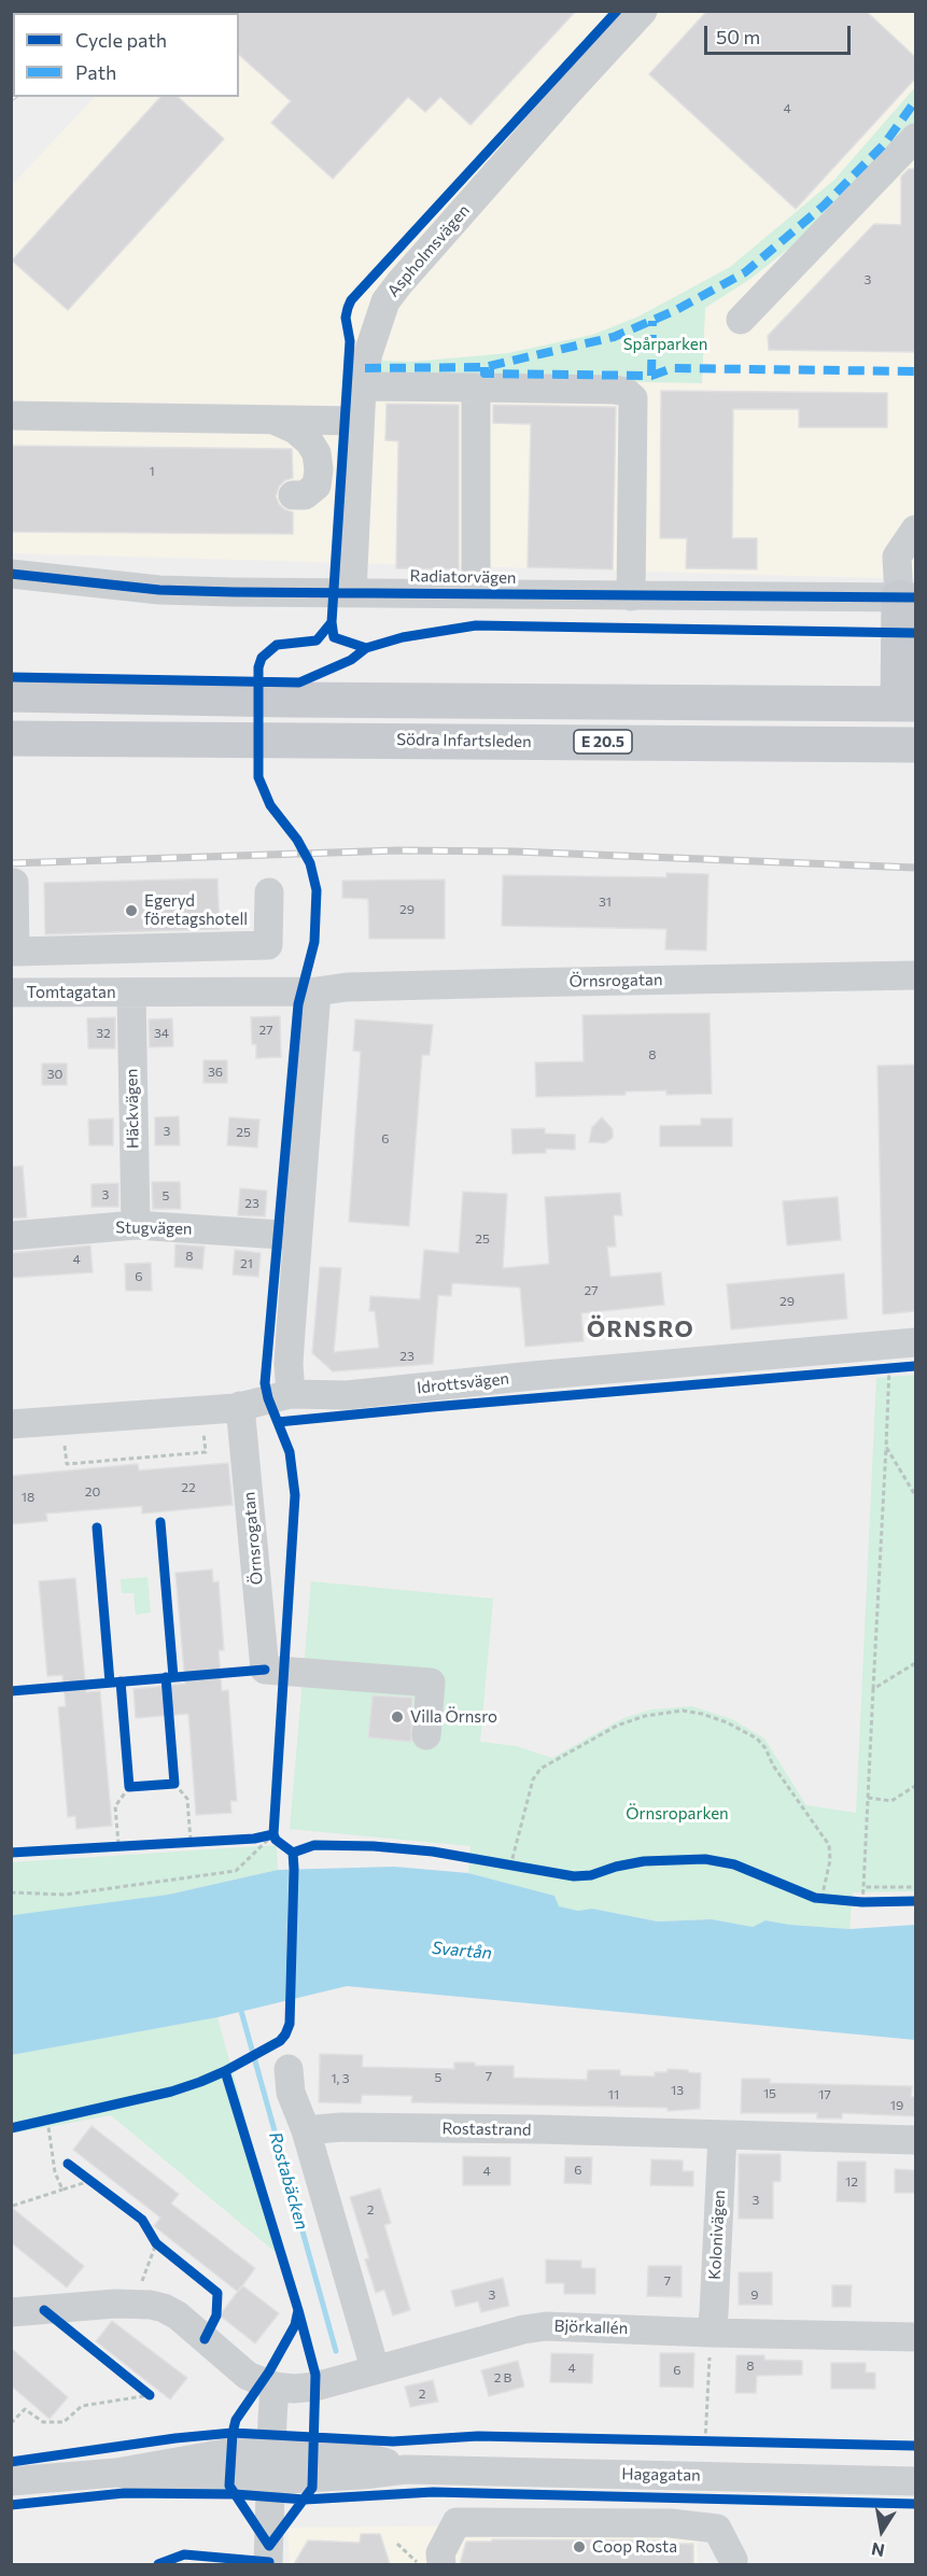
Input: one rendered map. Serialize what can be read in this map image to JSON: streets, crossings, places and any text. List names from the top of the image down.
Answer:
{
  "streets": {
    "main road": ["Södra Infartsleden", "E 20.5"],
    "street": [
      "Aspholmsvägen",
      "Radiatorvägen",
      "Örnsrogatan",
      "Tomtagatan",
      "Häckvägen",
      "Stugvägen",
      "Idrottsvägen",
      "Rostastrand",
      "Kolonivägen",
      "Björkallén",
      "Hagagatan"
    ]
  },
  "crossings": [
    ["Aspholmsvägen", "Radiatorvägen"],
    ["Örnsrogatan", "Tomtagatan"],
    ["Örnsrogatan", "Häckvägen"],
    ["Örnsrogatan", "Idrottsvägen"],
    ["Tomtagatan", "Häckvägen"],
    ["Häckvägen", "Stugvägen"],
    ["Rostastrand", "Kolonivägen"],
    ["Kolonivägen", "Björkallén"]
  ],
  "districts": ["ÖRNSRO"],
  "water": ["Svartån", "Rostabäcken"],
  "parks": ["Spårparken", "Örnsroparken"],
  "places": ["Egeryd företagshotell", "Villa Örnsro", "Coop Rosta"],
  "house_numbers": [
    "4",
    "3",
    "1",
    "31",
    "29",
    "27",
    "32",
    "34",
    "8",
    "36",
    "30",
    "3",
    "25",
    "6",
    "3",
    "5",
    "23",
    "25",
    "8",
    "4",
    "21",
    "6",
    "27",
    "29",
    "23",
    "22",
    "20",
    "18",
    "7",
    "5",
    "1, 3",
    "13",
    "15",
    "11",
    "17",
    "19",
    "6",
    "4",
    "12",
    "3",
    "2",
    "7",
    "3",
    "9",
    "8",
    "4",
    "6",
    "2 B",
    "2"
  ],
  "legend": ["Cycle path", "Path"],
  "scale_bar": "50 m",
  "north": "bottom"
}
